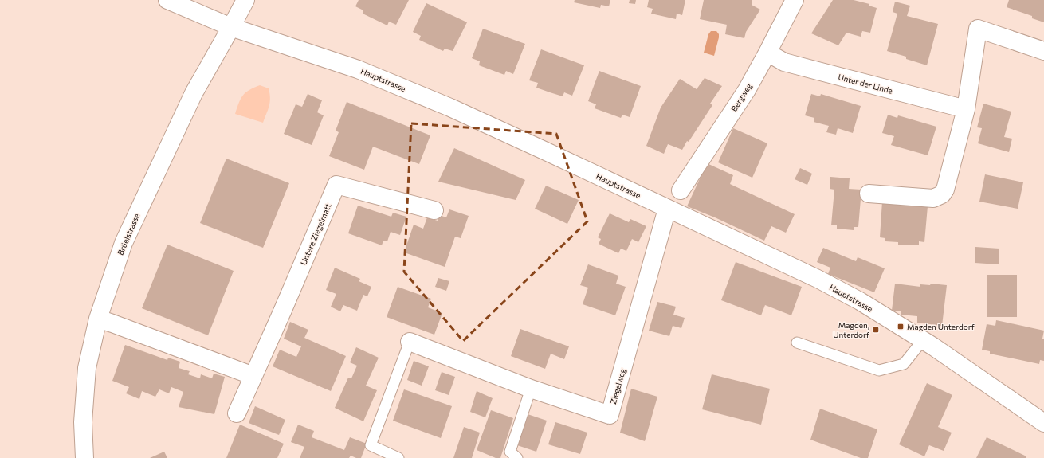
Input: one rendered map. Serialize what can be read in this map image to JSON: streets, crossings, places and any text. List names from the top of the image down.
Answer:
{
  "streets": {
    "street": [
      "Hauptstrasse",
      "Unter der Linde",
      "Bergweg",
      "Brüelstrasse",
      "Untere Ziegelmatt",
      "Ziegelweg"
    ]
  },
  "crossings": [
    ["Hauptstrasse", "Brüelstrasse"],
    ["Hauptstrasse", "Ziegelweg"],
    ["Unter der Linde", "Bergweg"]
  ],
  "places": {
    "transit": ["Magden Unterdorf", "Magden, Unterdorf"]
  }
}
